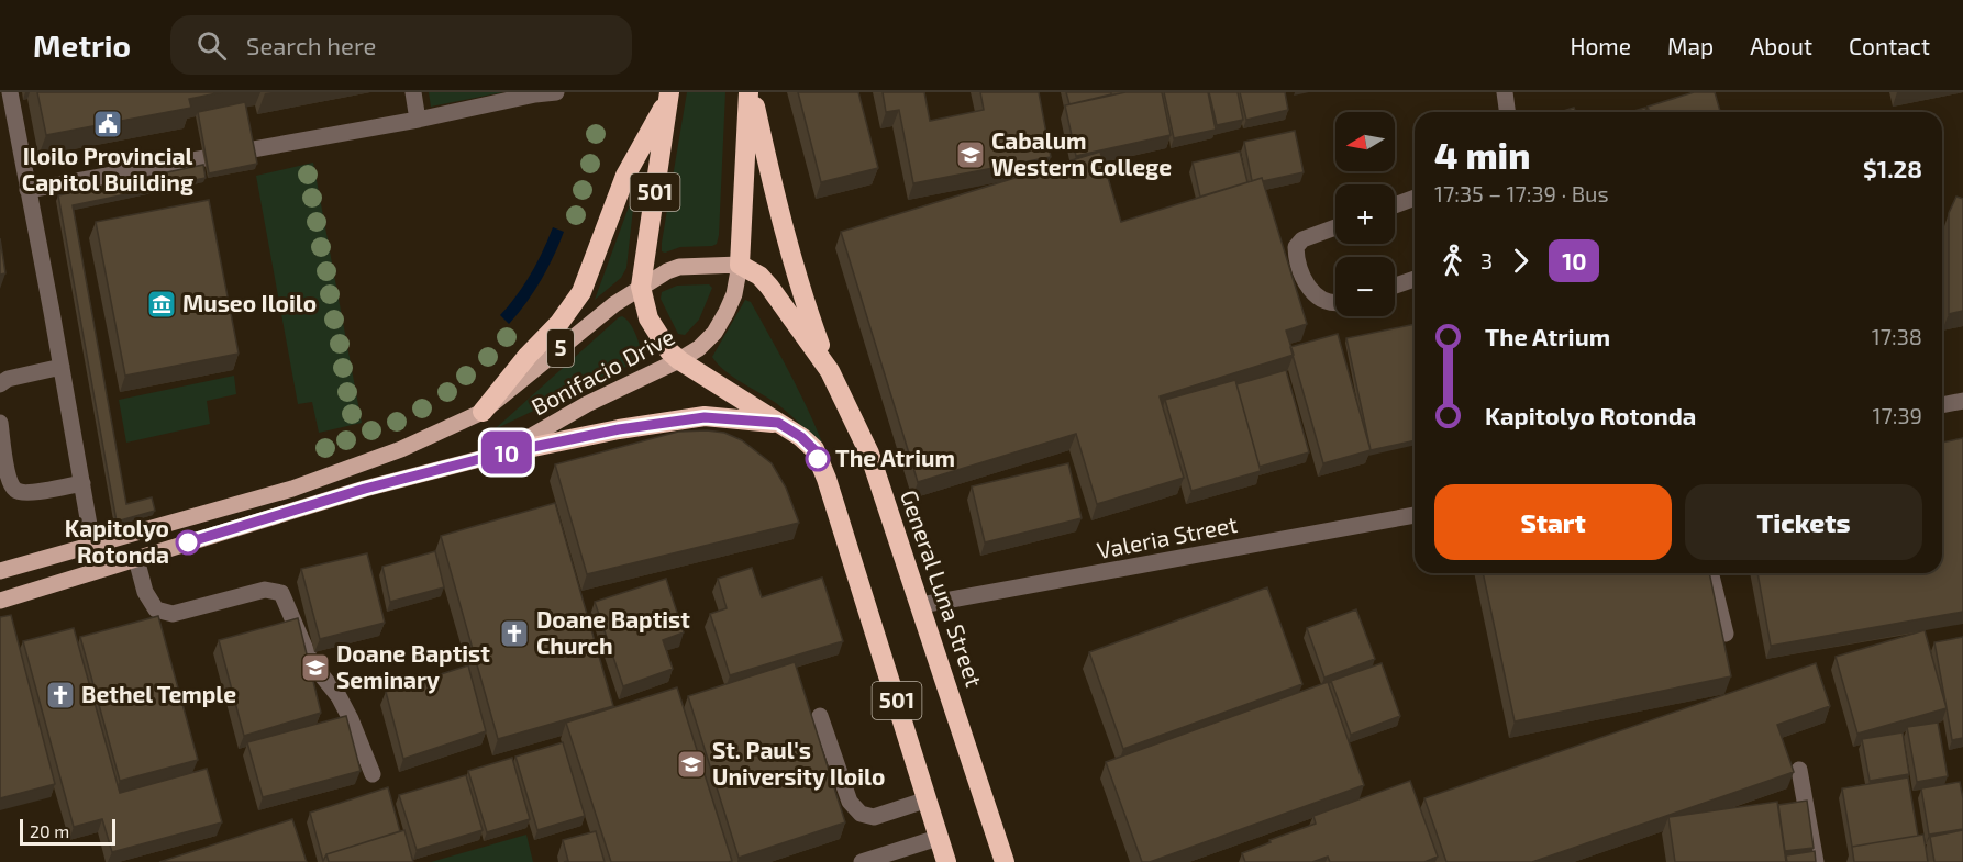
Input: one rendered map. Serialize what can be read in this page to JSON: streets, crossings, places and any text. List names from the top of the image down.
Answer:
{
  "streets": {
    "highway": ["501", "General Luna Street"],
    "main road": ["5", "Bonifacio Drive"],
    "street": ["Valeria Street"]
  },
  "crossings": [
    ["501", "Bonifacio Drive"],
    ["Bonifacio Drive", "General Luna Street"],
    ["Valeria Street", "General Luna Street"]
  ],
  "places": {
    "public building": ["Iloilo Provincial Capitol Building"],
    "school or university": ["Cabalum Western College", "Doane Baptist Seminary", "St. Paul's University Iloilo"],
    "museum": ["Museo Iloilo"],
    "other": ["The Atrium", "Kapitolyo Rotonda"],
    "church": ["Doane Baptist Church", "Bethel Temple"]
  },
  "lines": ["bus line 10"],
  "scale_bar": "20 m",
  "north": "left",
  "page": {
    "header": "Metrio",
    "search": "Search here",
    "nav": [
      "Home",
      "Map",
      "About",
      "Contact"
    ],
    "on_map": "10",
    "map_buttons": ["+", "−"],
    "heading": ["4 min", "17:35 – 17:39 · Bus", "$1.28"],
    "legs": ["3", "10"],
    "list": [
      {
        "name": "The Atrium",
        "value": "17:38"
      },
      {
        "name": "Kapitolyo Rotonda",
        "value": "17:39"
      }
    ],
    "buttons": ["Start", "Tickets"],
    "scale": "20 m"
  }
}
